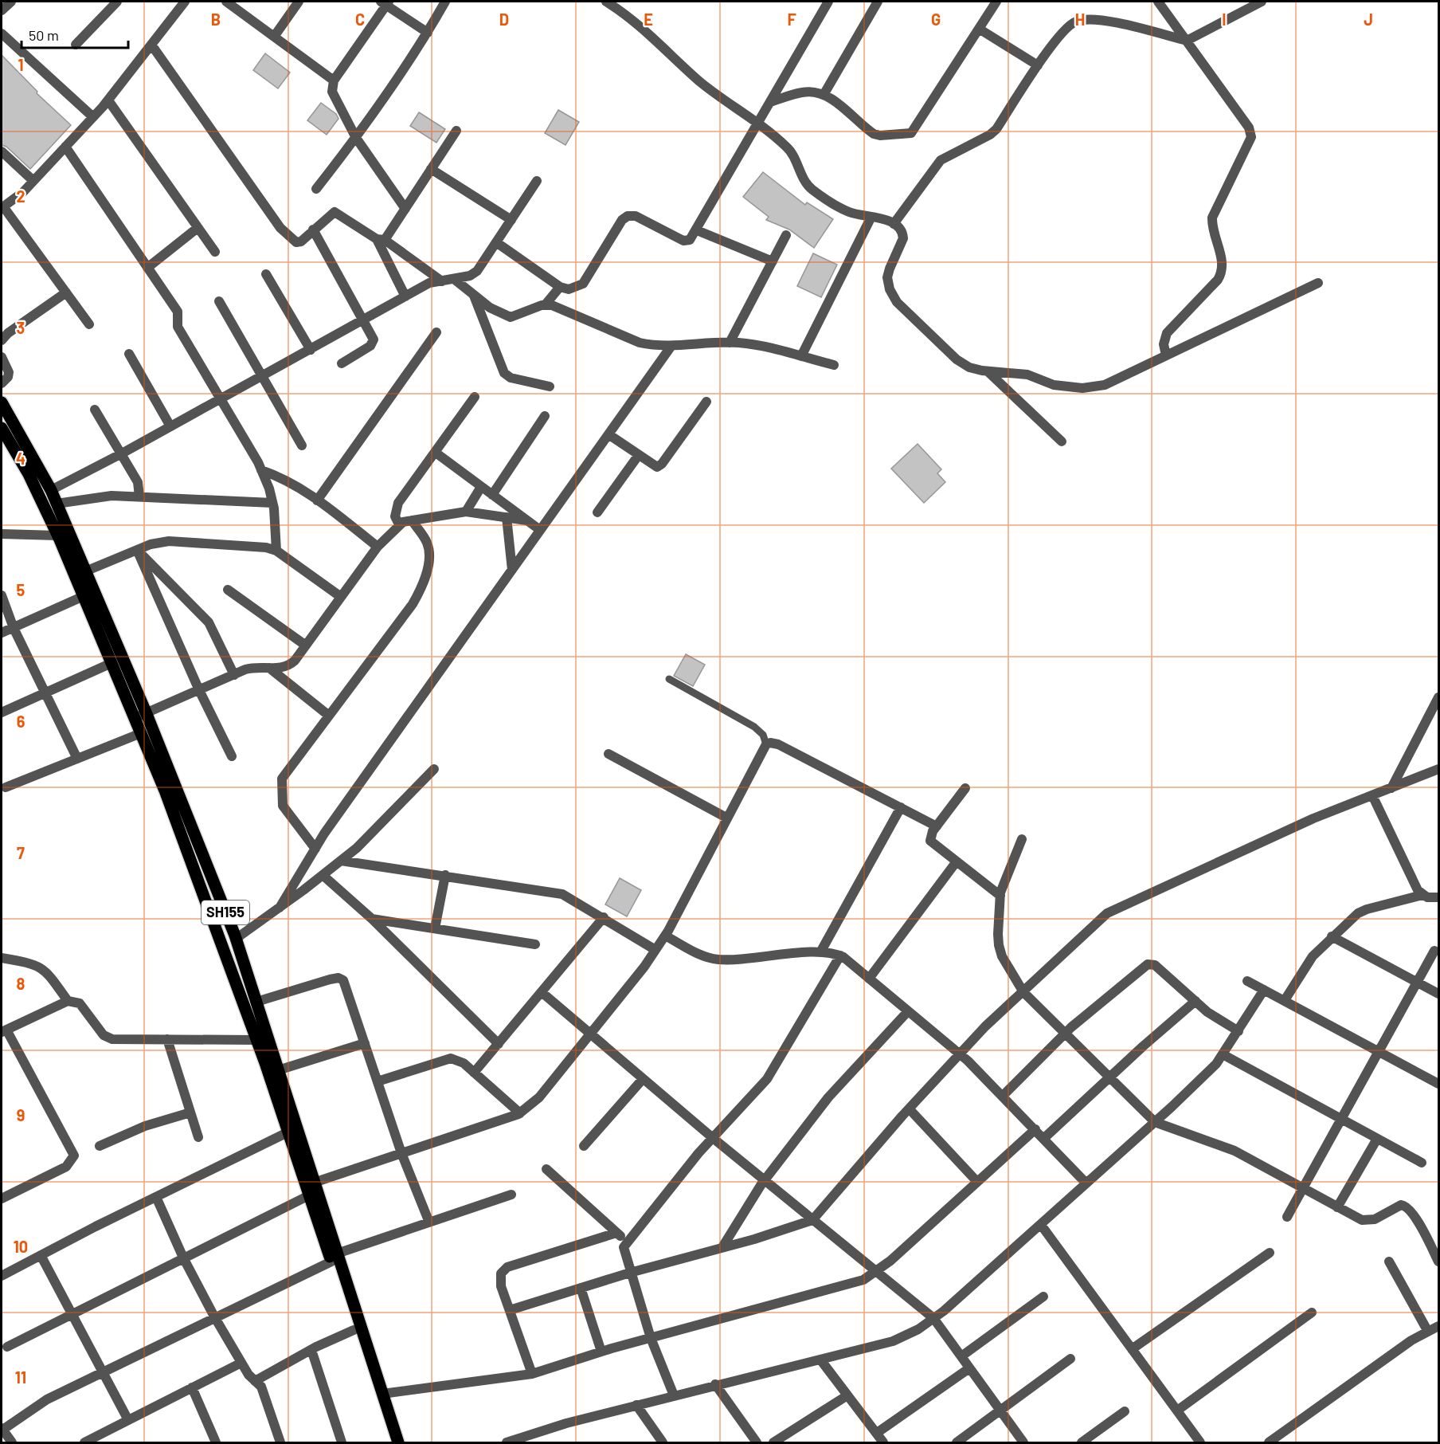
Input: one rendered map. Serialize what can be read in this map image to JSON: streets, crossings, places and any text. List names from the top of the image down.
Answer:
{
  "streets": {
    "main road": ["SH155"]
  },
  "scale_bar": "50 m",
  "grid": {
    "columns": [
      "B",
      "C",
      "D",
      "E",
      "F",
      "G",
      "H",
      "I",
      "J"
    ],
    "rows": [
      "1",
      "2",
      "3",
      "4",
      "5",
      "6",
      "7",
      "8",
      "9",
      "10",
      "11"
    ]
  }
}
